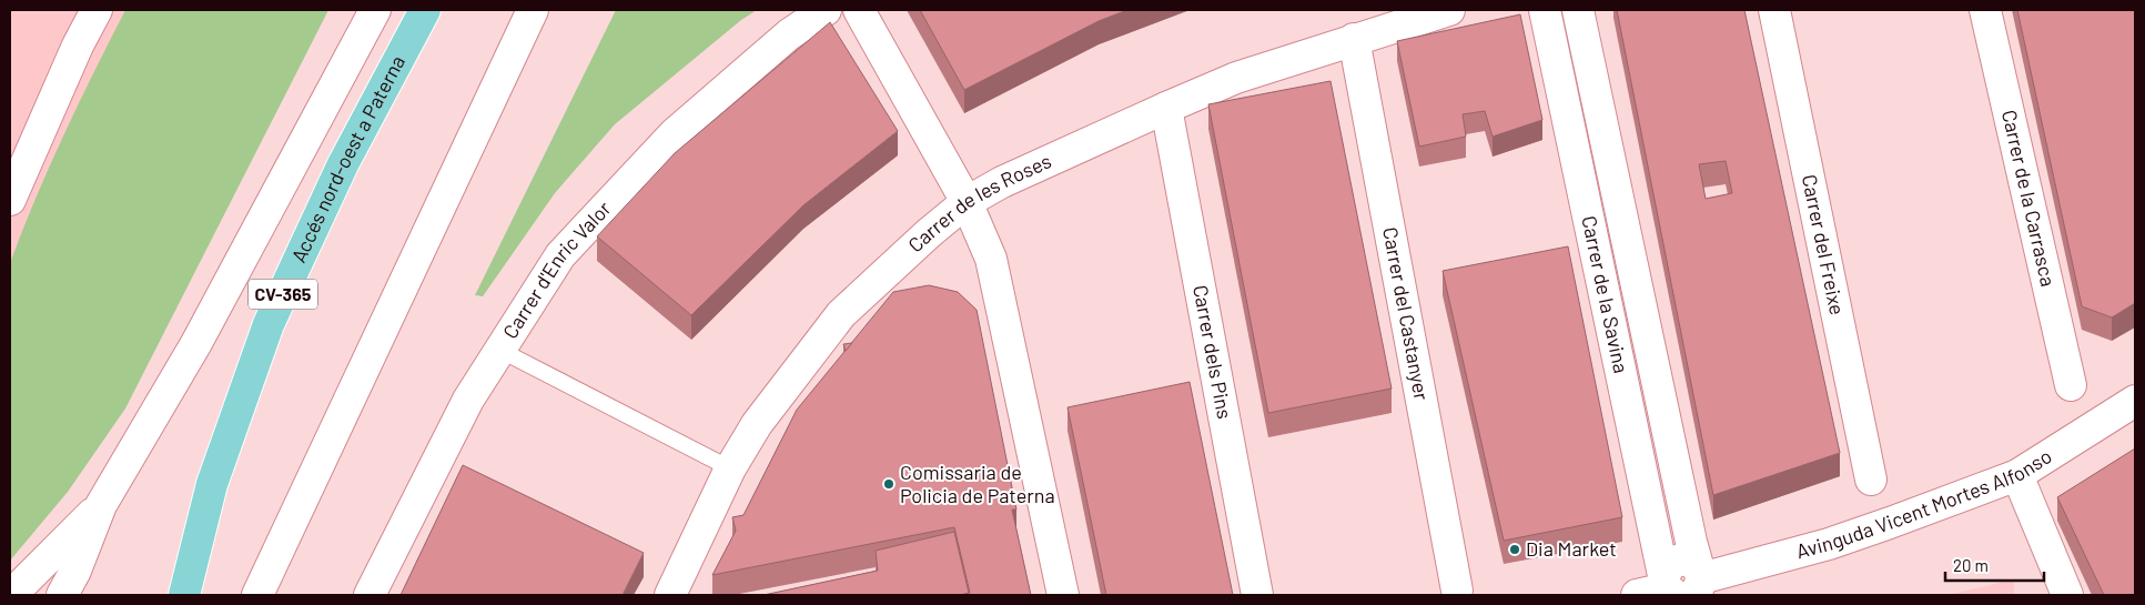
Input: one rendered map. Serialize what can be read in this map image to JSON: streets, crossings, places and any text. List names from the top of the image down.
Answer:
{
  "streets": {
    "main road": ["Accés nord-oest a Paterna", "CV-365"],
    "street": [
      "Carrer de la Carrasca",
      "Carrer de les Roses",
      "Carrer del Freixe",
      "Carrer d'Enric Valor",
      "Carrer de la Savina",
      "Carrer del Castanyer",
      "Carrer dels Pins",
      "Avinguda Vicent Mortes Alfonso"
    ]
  },
  "crossings": [
    ["Carrer de les Roses", "Carrer del Castanyer"],
    ["Carrer de les Roses", "Carrer dels Pins"],
    ["Carrer de la Savina", "Avinguda Vicent Mortes Alfonso"]
  ],
  "places": ["Comissaria de Policia de Paterna", "Dia Market"],
  "scale_bar": "20 m"
}
